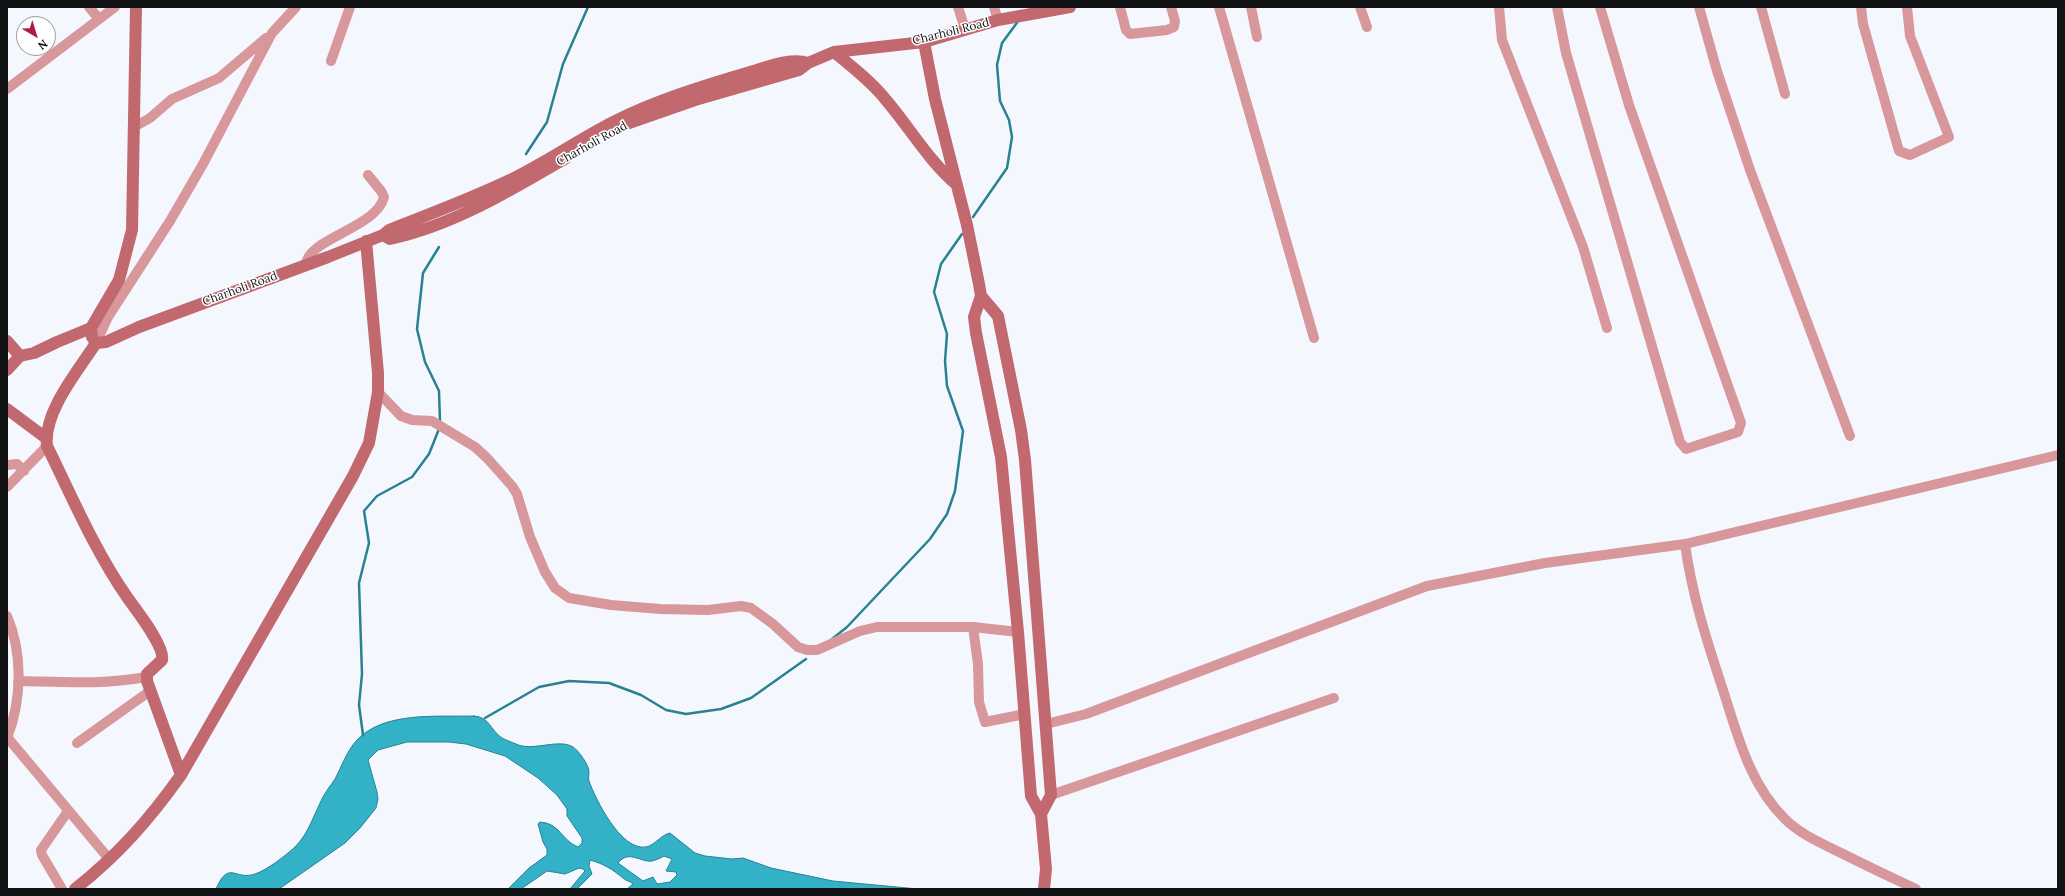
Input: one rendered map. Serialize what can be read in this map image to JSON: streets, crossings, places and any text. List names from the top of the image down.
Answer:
{
  "streets": {
    "street": ["Charholi Road"]
  },
  "north": "bottom right"
}
